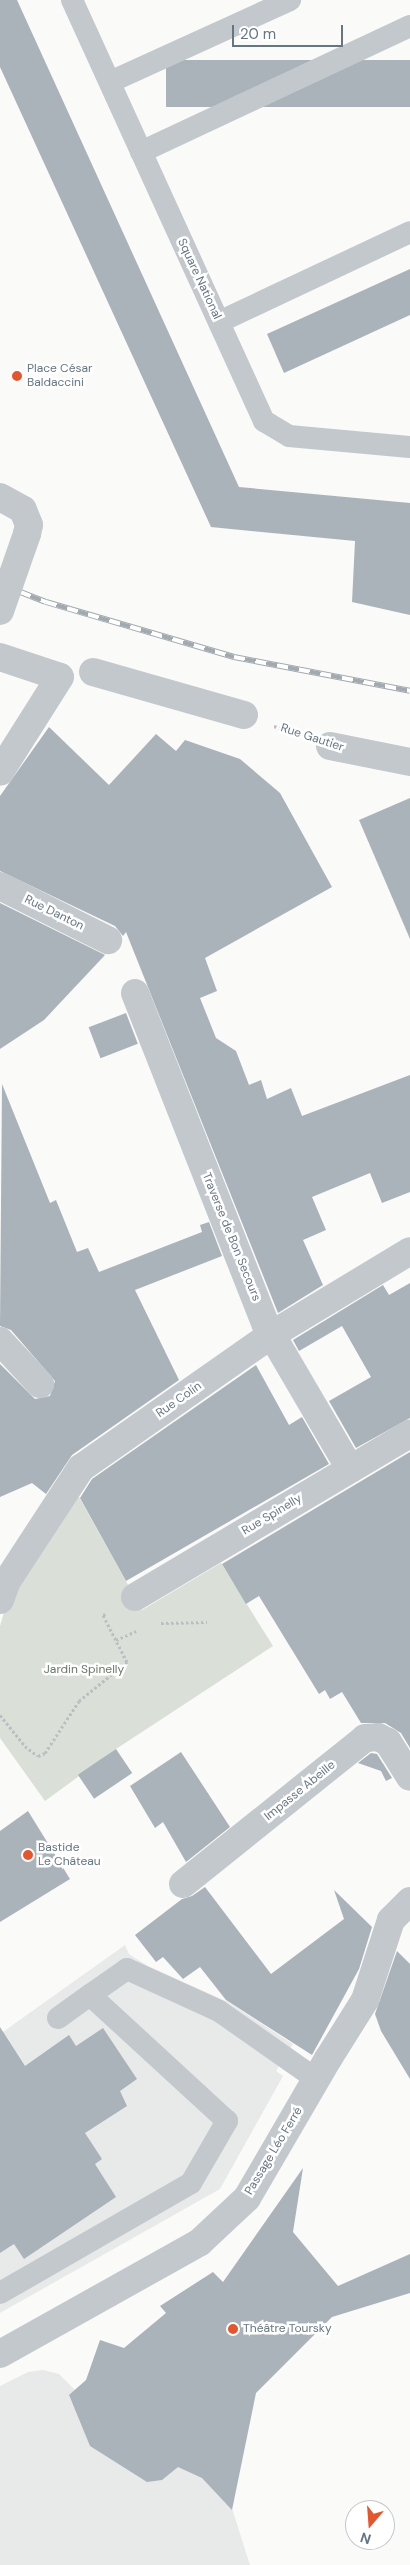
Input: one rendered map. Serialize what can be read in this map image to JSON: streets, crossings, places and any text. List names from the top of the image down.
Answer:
{
  "streets": {
    "street": [
      "Rue Gautier",
      "Rue Danton",
      "Traverse de Bon Secours",
      "Rue Colin",
      "Rue Spinelly",
      "Impasse Abeille",
      "Passage Léo Ferré"
    ],
    "lane": ["Square National"]
  },
  "crossings": [
    ["Traverse de Bon Secours", "Rue Colin"],
    ["Traverse de Bon Secours", "Rue Spinelly"]
  ],
  "parks": ["Jardin Spinelly"],
  "places": ["Place César Baldaccini", "Bastide Le Château", "Théâtre Toursky"],
  "scale_bar": "20 m",
  "north": "bottom"
}
